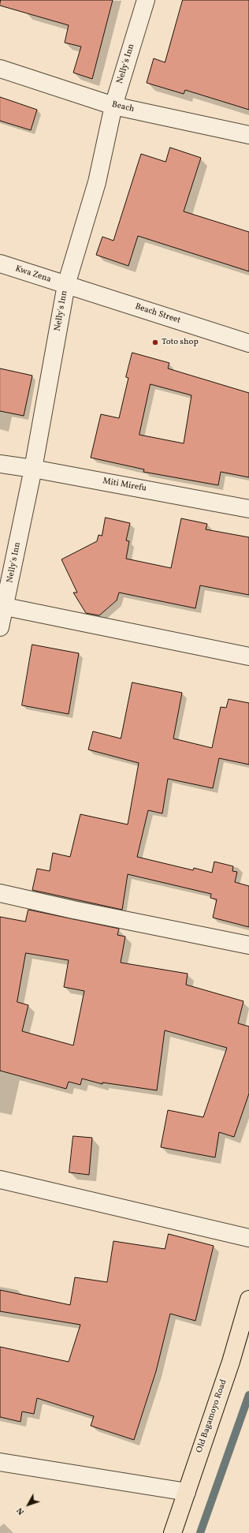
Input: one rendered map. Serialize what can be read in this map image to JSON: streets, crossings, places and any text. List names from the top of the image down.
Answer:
{
  "streets": {
    "main road": ["Old Bagamoyo Road"],
    "street": [
      "Nelly's Inn",
      "Beach",
      "Kwa Zena",
      "Beach Street",
      "Miti Mirefu"
    ]
  },
  "crossings": [
    ["Nelly's Inn", "Beach"],
    ["Nelly's Inn", "Kwa Zena"],
    ["Nelly's Inn", "Beach Street"],
    ["Nelly's Inn", "Miti Mirefu"],
    ["Kwa Zena", "Beach Street"]
  ],
  "places": ["Toto shop"],
  "north": "bottom left"
}
